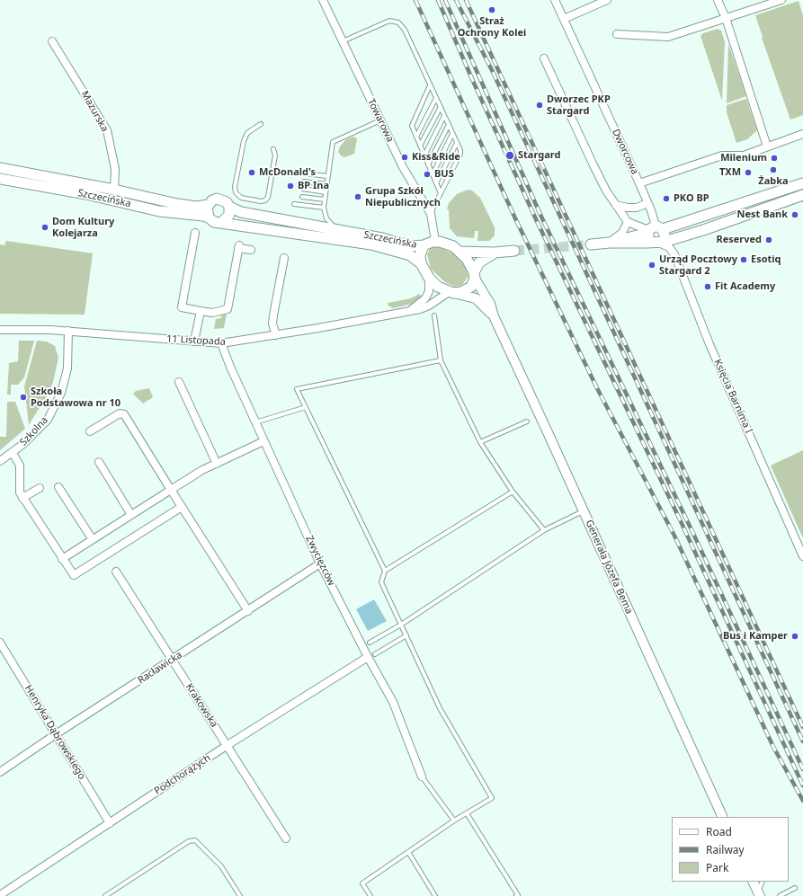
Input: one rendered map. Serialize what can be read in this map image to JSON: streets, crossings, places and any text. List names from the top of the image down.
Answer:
{
  "streets": {
    "main road": ["Szczecińska"],
    "street": [
      "Mazurska",
      "Towarowa",
      "Dworcowa",
      "11 Listopada",
      "Księcia Barnima I",
      "Szkolna",
      "Zwycięzców",
      "Generała Józefa Bema",
      "Racławicka",
      "Krakowska",
      "Henryka Dąbrowskiego",
      "Podchorążych"
    ]
  },
  "crossings": [
    ["Mazurska", "Szczecińska"],
    ["Towarowa", "Szczecińska"],
    ["Towarowa", "11 Listopada"],
    ["Towarowa", "Generała Józefa Bema"],
    ["Szczecińska", "11 Listopada"],
    ["Szczecińska", "Generała Józefa Bema"],
    ["11 Listopada", "Szkolna"],
    ["11 Listopada", "Zwycięzców"],
    ["11 Listopada", "Generała Józefa Bema"],
    ["Zwycięzców", "Racławicka"],
    ["Zwycięzców", "Podchorążych"],
    ["Racławicka", "Krakowska"],
    ["Racławicka", "Henryka Dąbrowskiego"],
    ["Krakowska", "Podchorążych"],
    ["Henryka Dąbrowskiego", "Podchorążych"]
  ],
  "places": [
    "Straż Ochrony Kolei",
    "Dworzec PKP Stargard",
    "Stargard",
    "Kiss&Ride",
    "Milenium",
    "Żabka",
    "McDonald's",
    "TXM",
    "BUS",
    "BP Ina",
    "Grupa Szkół Niepublicznych",
    "PKO BP",
    "Nest Bank",
    "Dom Kultury Kolejarza",
    "Reserved",
    "Esotiq",
    "Urząd Pocztowy Stargard 2",
    "Fit Academy",
    "Szkoła Podstawowa nr 10",
    "Bus i Kamper"
  ],
  "legend": ["Road", "Railway", "Park"]
}
